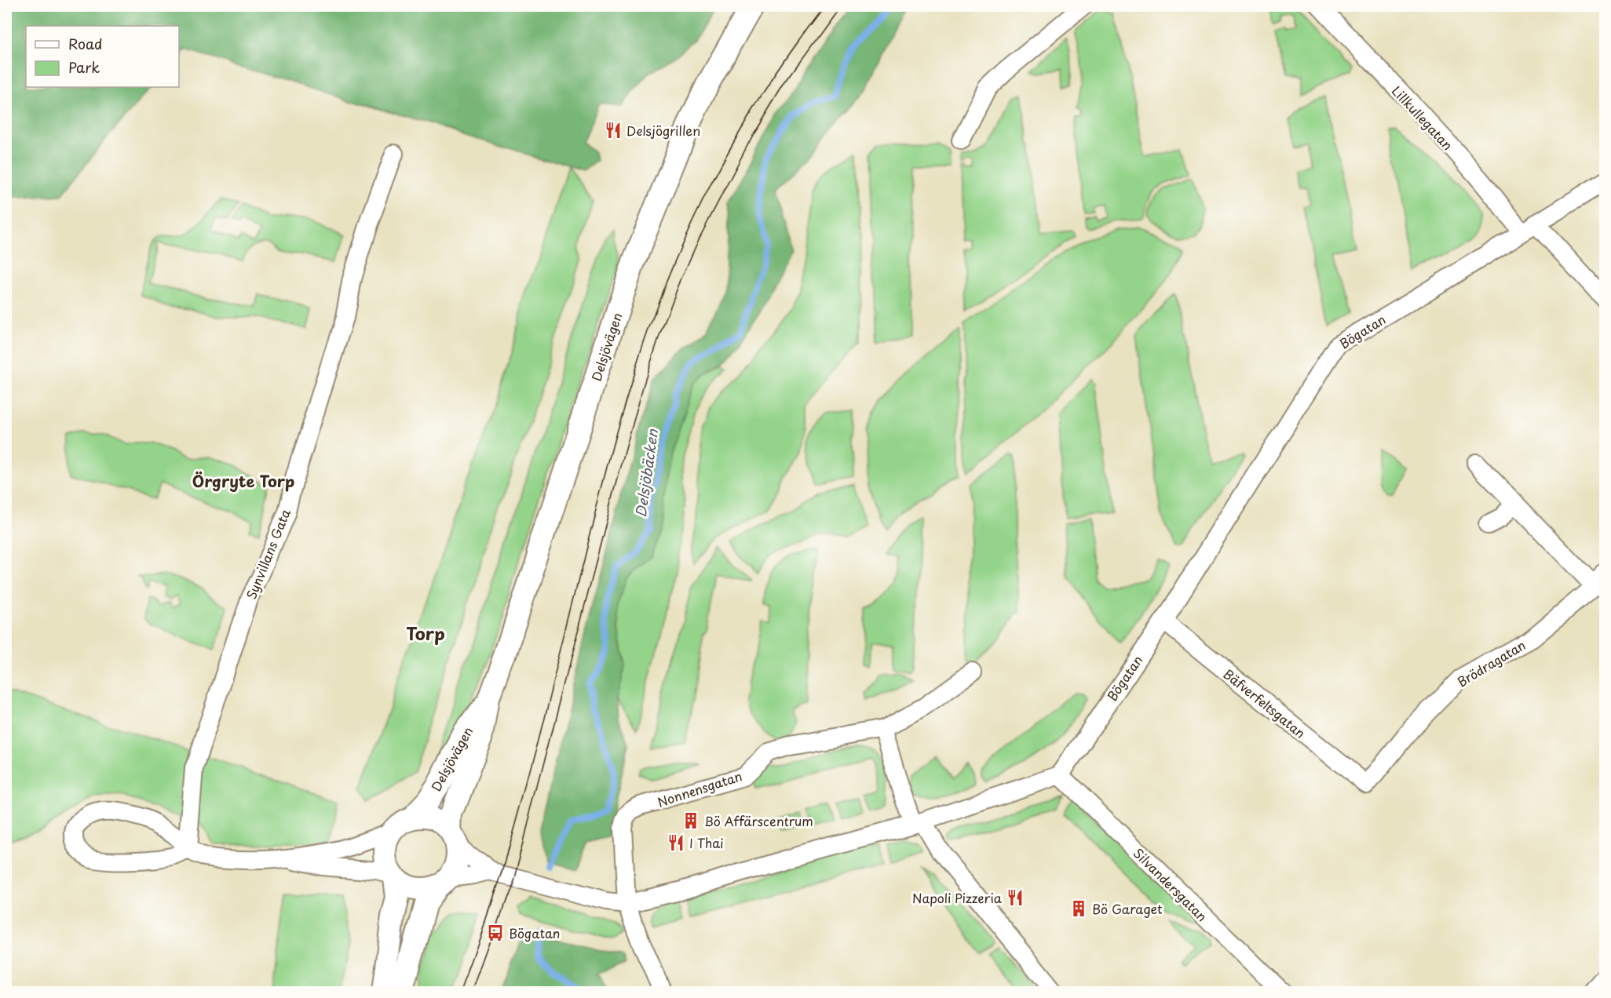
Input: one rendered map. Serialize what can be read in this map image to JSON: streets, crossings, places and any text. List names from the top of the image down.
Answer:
{
  "streets": {
    "street": [
      "Lillkullegatan",
      "Bögatan",
      "Delsjövägen",
      "Synvillans Gata",
      "Brödragatan",
      "Bäfverfeltsgatan",
      "Nonnensgatan",
      "Silvandersgatan"
    ]
  },
  "crossings": [
    ["Lillkullegatan", "Bögatan"],
    ["Bögatan", "Bäfverfeltsgatan"],
    ["Bögatan", "Silvandersgatan"],
    ["Brödragatan", "Bäfverfeltsgatan"]
  ],
  "districts": ["Örgryte Torp", "Torp"],
  "water": ["Delsjöbäcken"],
  "places": {
    "restaurant": ["Delsjögrillen", "I Thai", "Napoli Pizzeria"],
    "building": ["Bö Affärscentrum", "Bö Garaget"],
    "bus stop": ["Bögatan"]
  },
  "legend": ["Road", "Park"]
}
